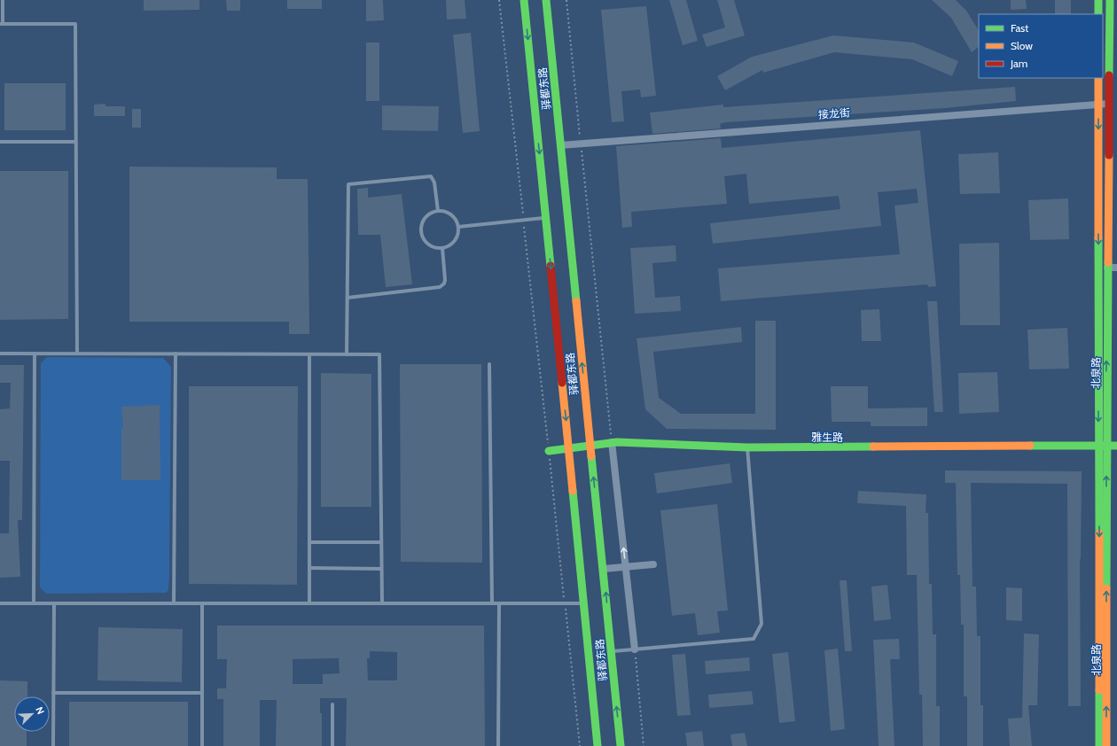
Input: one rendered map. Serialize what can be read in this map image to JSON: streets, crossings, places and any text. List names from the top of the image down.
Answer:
{
  "streets": {
    "main road": ["驿都东路", "北泉路", "雅生路"],
    "street": ["接龙街"]
  },
  "crossings": [
    ["驿都东路", "接龙街"],
    ["驿都东路", "雅生路"],
    ["接龙街", "北泉路"],
    ["北泉路", "雅生路"]
  ],
  "legend": ["Fast", "Slow", "Jam"],
  "north": "top right"
}
